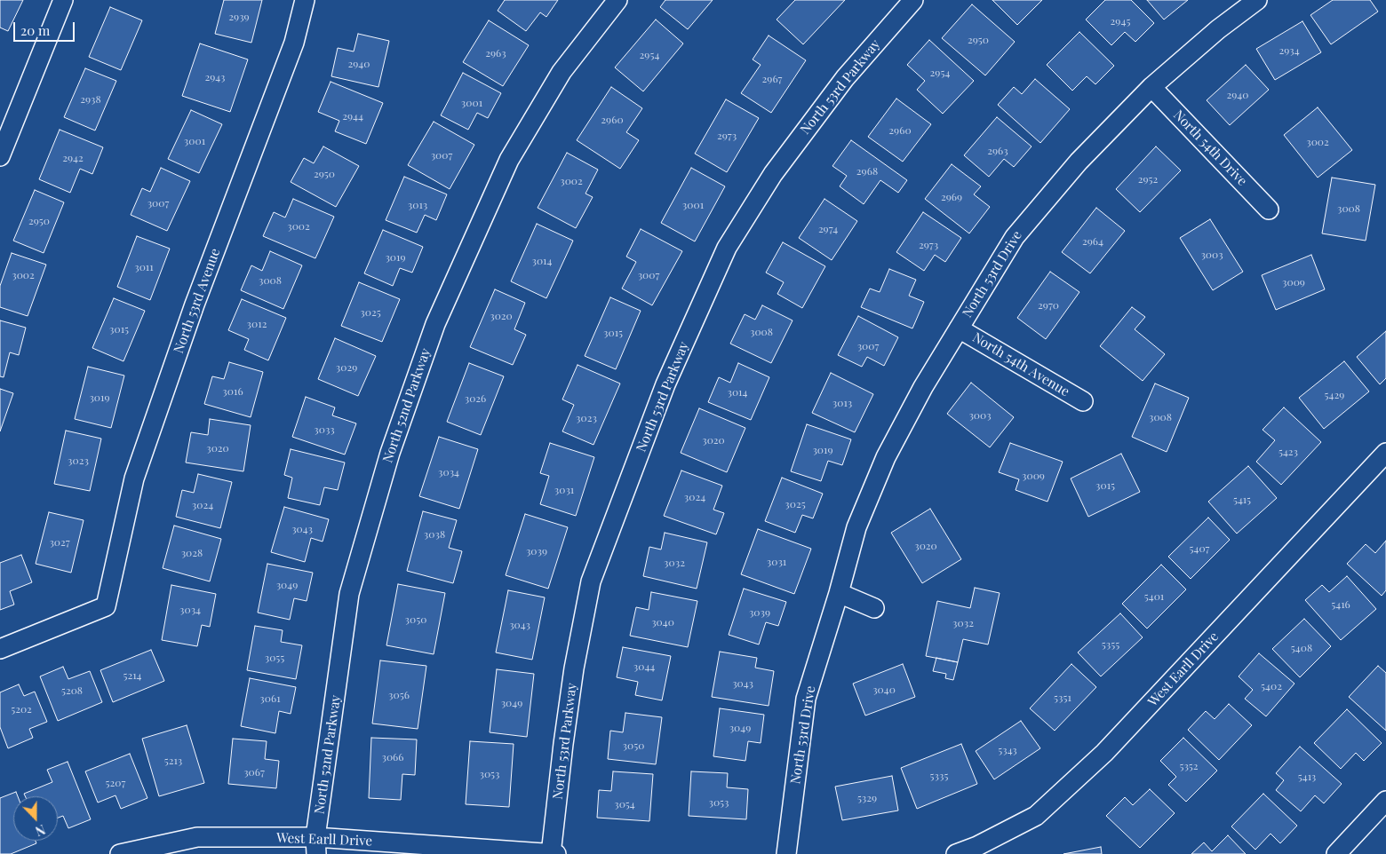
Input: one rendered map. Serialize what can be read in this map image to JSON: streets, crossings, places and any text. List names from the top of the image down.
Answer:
{
  "streets": {
    "street": [
      "North 53rd Parkway",
      "North 54th Drive",
      "North 53rd Drive",
      "North 53rd Avenue",
      "North 54th Avenue",
      "North 52nd Parkway",
      "West Earll Drive"
    ]
  },
  "crossings": [
    ["North 53rd Parkway", "West Earll Drive"],
    ["North 54th Drive", "North 53rd Drive"],
    ["North 53rd Drive", "North 54th Avenue"],
    ["North 52nd Parkway", "West Earll Drive"]
  ],
  "house_numbers": [
    "2939",
    "2945",
    "2950",
    "2934",
    "2963",
    "2954",
    "2940",
    "2954",
    "2943",
    "2967",
    "2940",
    "2938",
    "3001",
    "2944",
    "2960",
    "2960",
    "2973",
    "3001",
    "3002",
    "2963",
    "3007",
    "2942",
    "2968",
    "2950",
    "2952",
    "3002",
    "2969",
    "3007",
    "3013",
    "3001",
    "3008",
    "2950",
    "3002",
    "2974",
    "2964",
    "2973",
    "3003",
    "3019",
    "3014",
    "3011",
    "3002",
    "3007",
    "3008",
    "3009",
    "2970",
    "3025",
    "3020",
    "3012",
    "3015",
    "3008",
    "3015",
    "3007",
    "3029",
    "3016",
    "3014",
    "5429",
    "3019",
    "3026",
    "3013",
    "3003",
    "3008",
    "3023",
    "3033",
    "3020",
    "3020",
    "3019",
    "5423",
    "3023",
    "3034",
    "3009",
    "3015",
    "3031",
    "3024",
    "5415",
    "3025",
    "3024",
    "3043",
    "3038",
    "3027",
    "3020",
    "5407",
    "3039",
    "3028",
    "3031",
    "3032",
    "3049",
    "5401",
    "5416",
    "3034",
    "3039",
    "3050",
    "3040",
    "3032",
    "3043",
    "5355",
    "5408",
    "3055",
    "3044",
    "5214",
    "3043",
    "5402",
    "3040",
    "5208",
    "3056",
    "5351",
    "3061",
    "3049",
    "5202",
    "3049",
    "3050",
    "5343",
    "3066",
    "5213",
    "5352",
    "3067",
    "3053",
    "5335",
    "5413",
    "5207",
    "5329",
    "3053",
    "3054"
  ],
  "scale_bar": "20 m",
  "north": "bottom"
}
